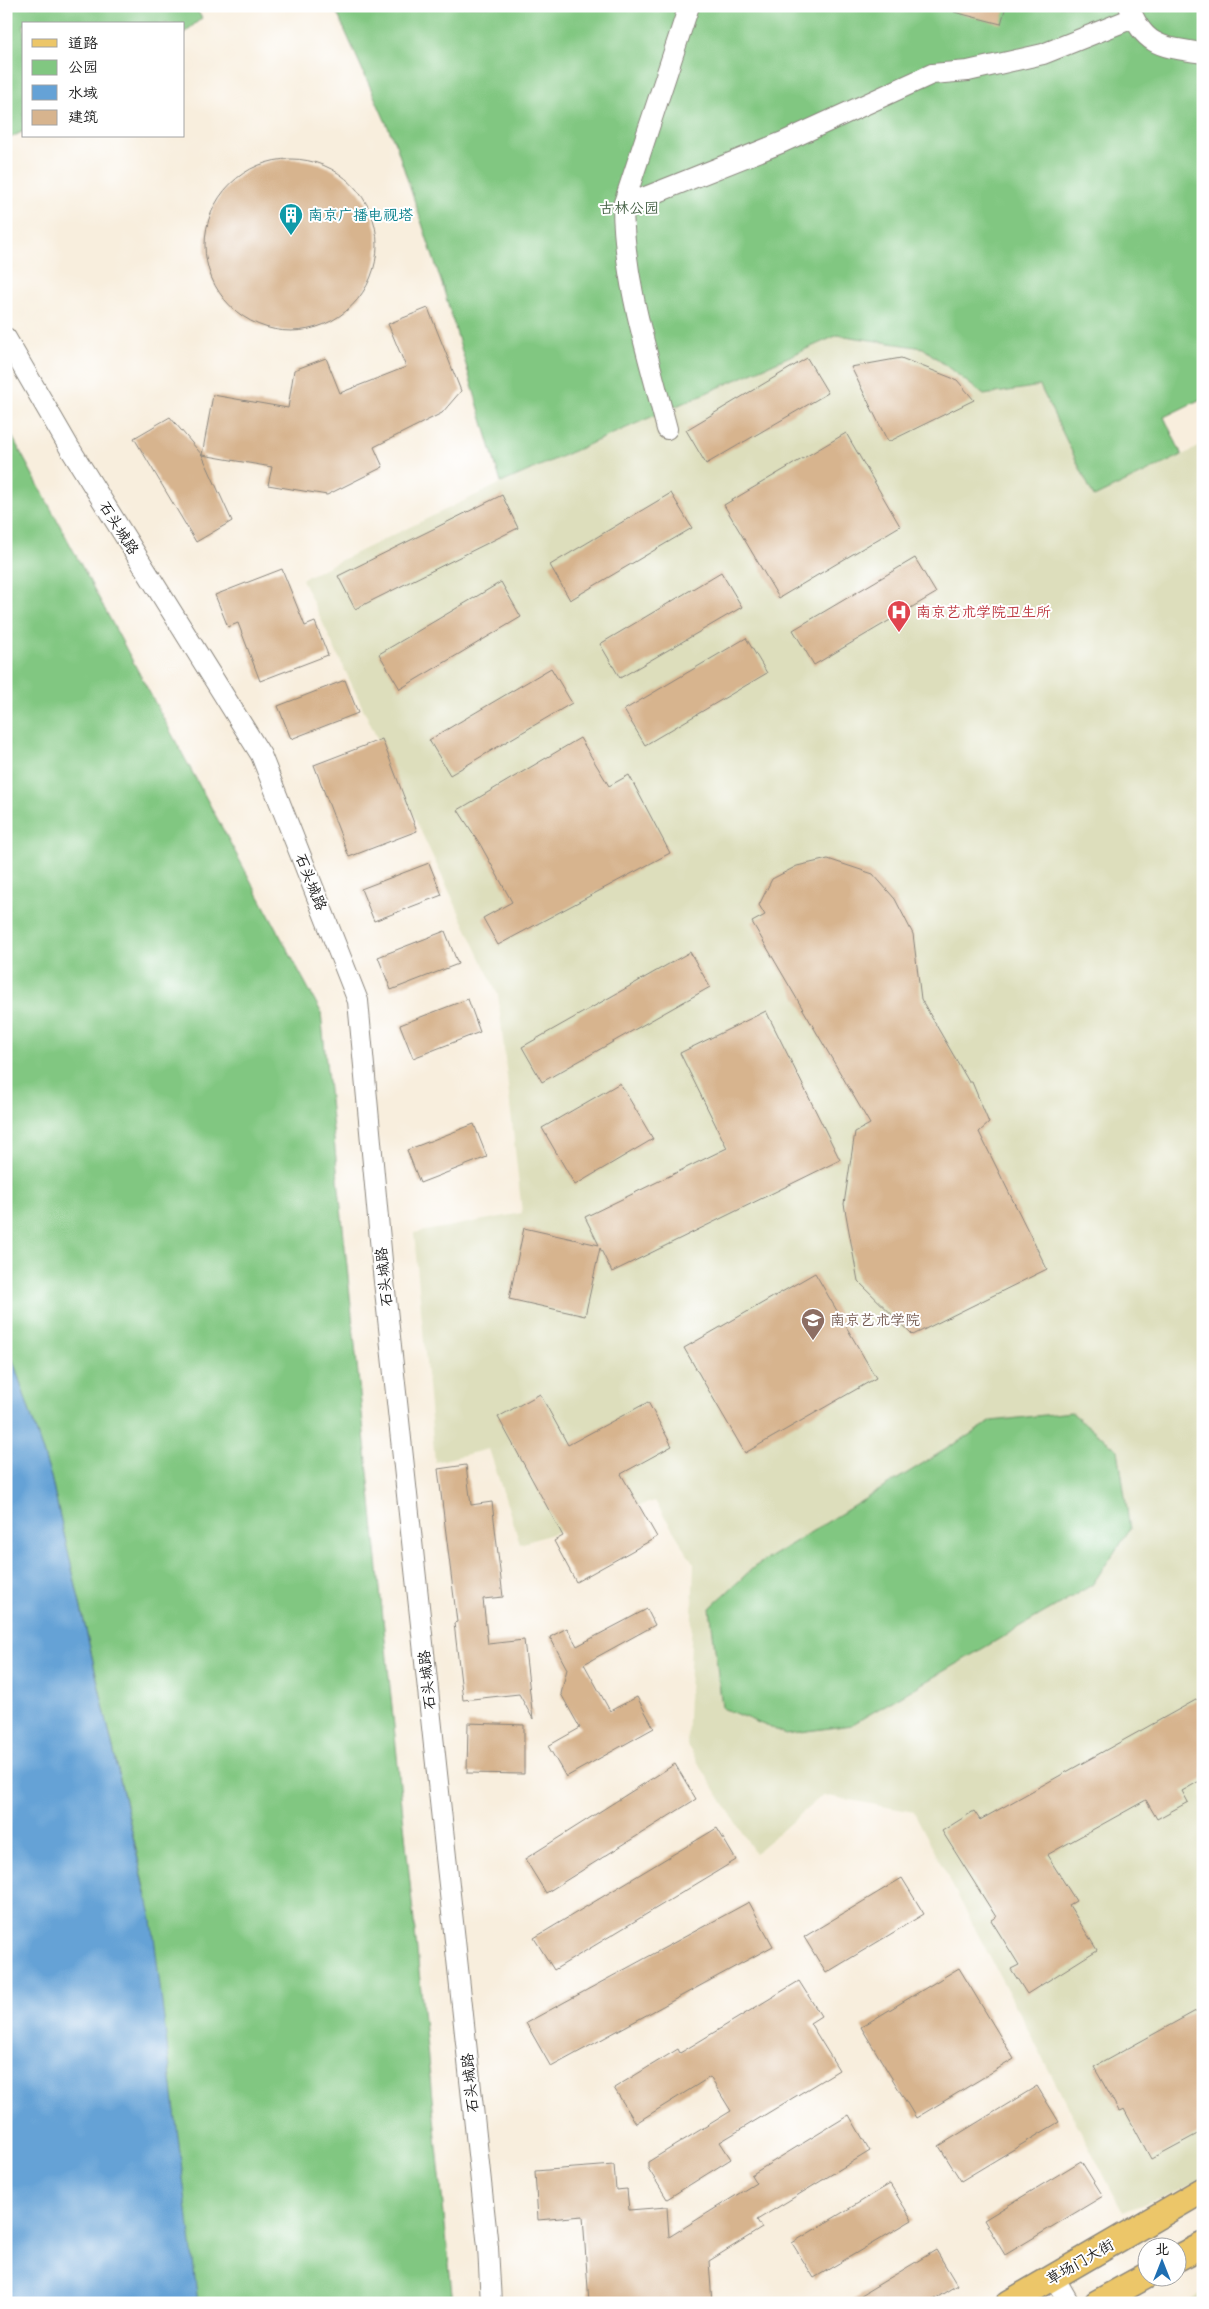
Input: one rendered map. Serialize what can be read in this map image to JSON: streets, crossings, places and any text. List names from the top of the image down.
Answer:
{
  "streets": {
    "main road": ["草场门大街"],
    "street": ["石头城路"]
  },
  "parks": ["古林公园"],
  "places": {
    "building": ["南京广播电视塔"],
    "hospital": ["南京艺术学院卫生所"],
    "school or university": ["南京艺术学院"]
  },
  "legend": [
    "道路",
    "公园",
    "水域",
    "建筑"
  ],
  "north": "top"
}
